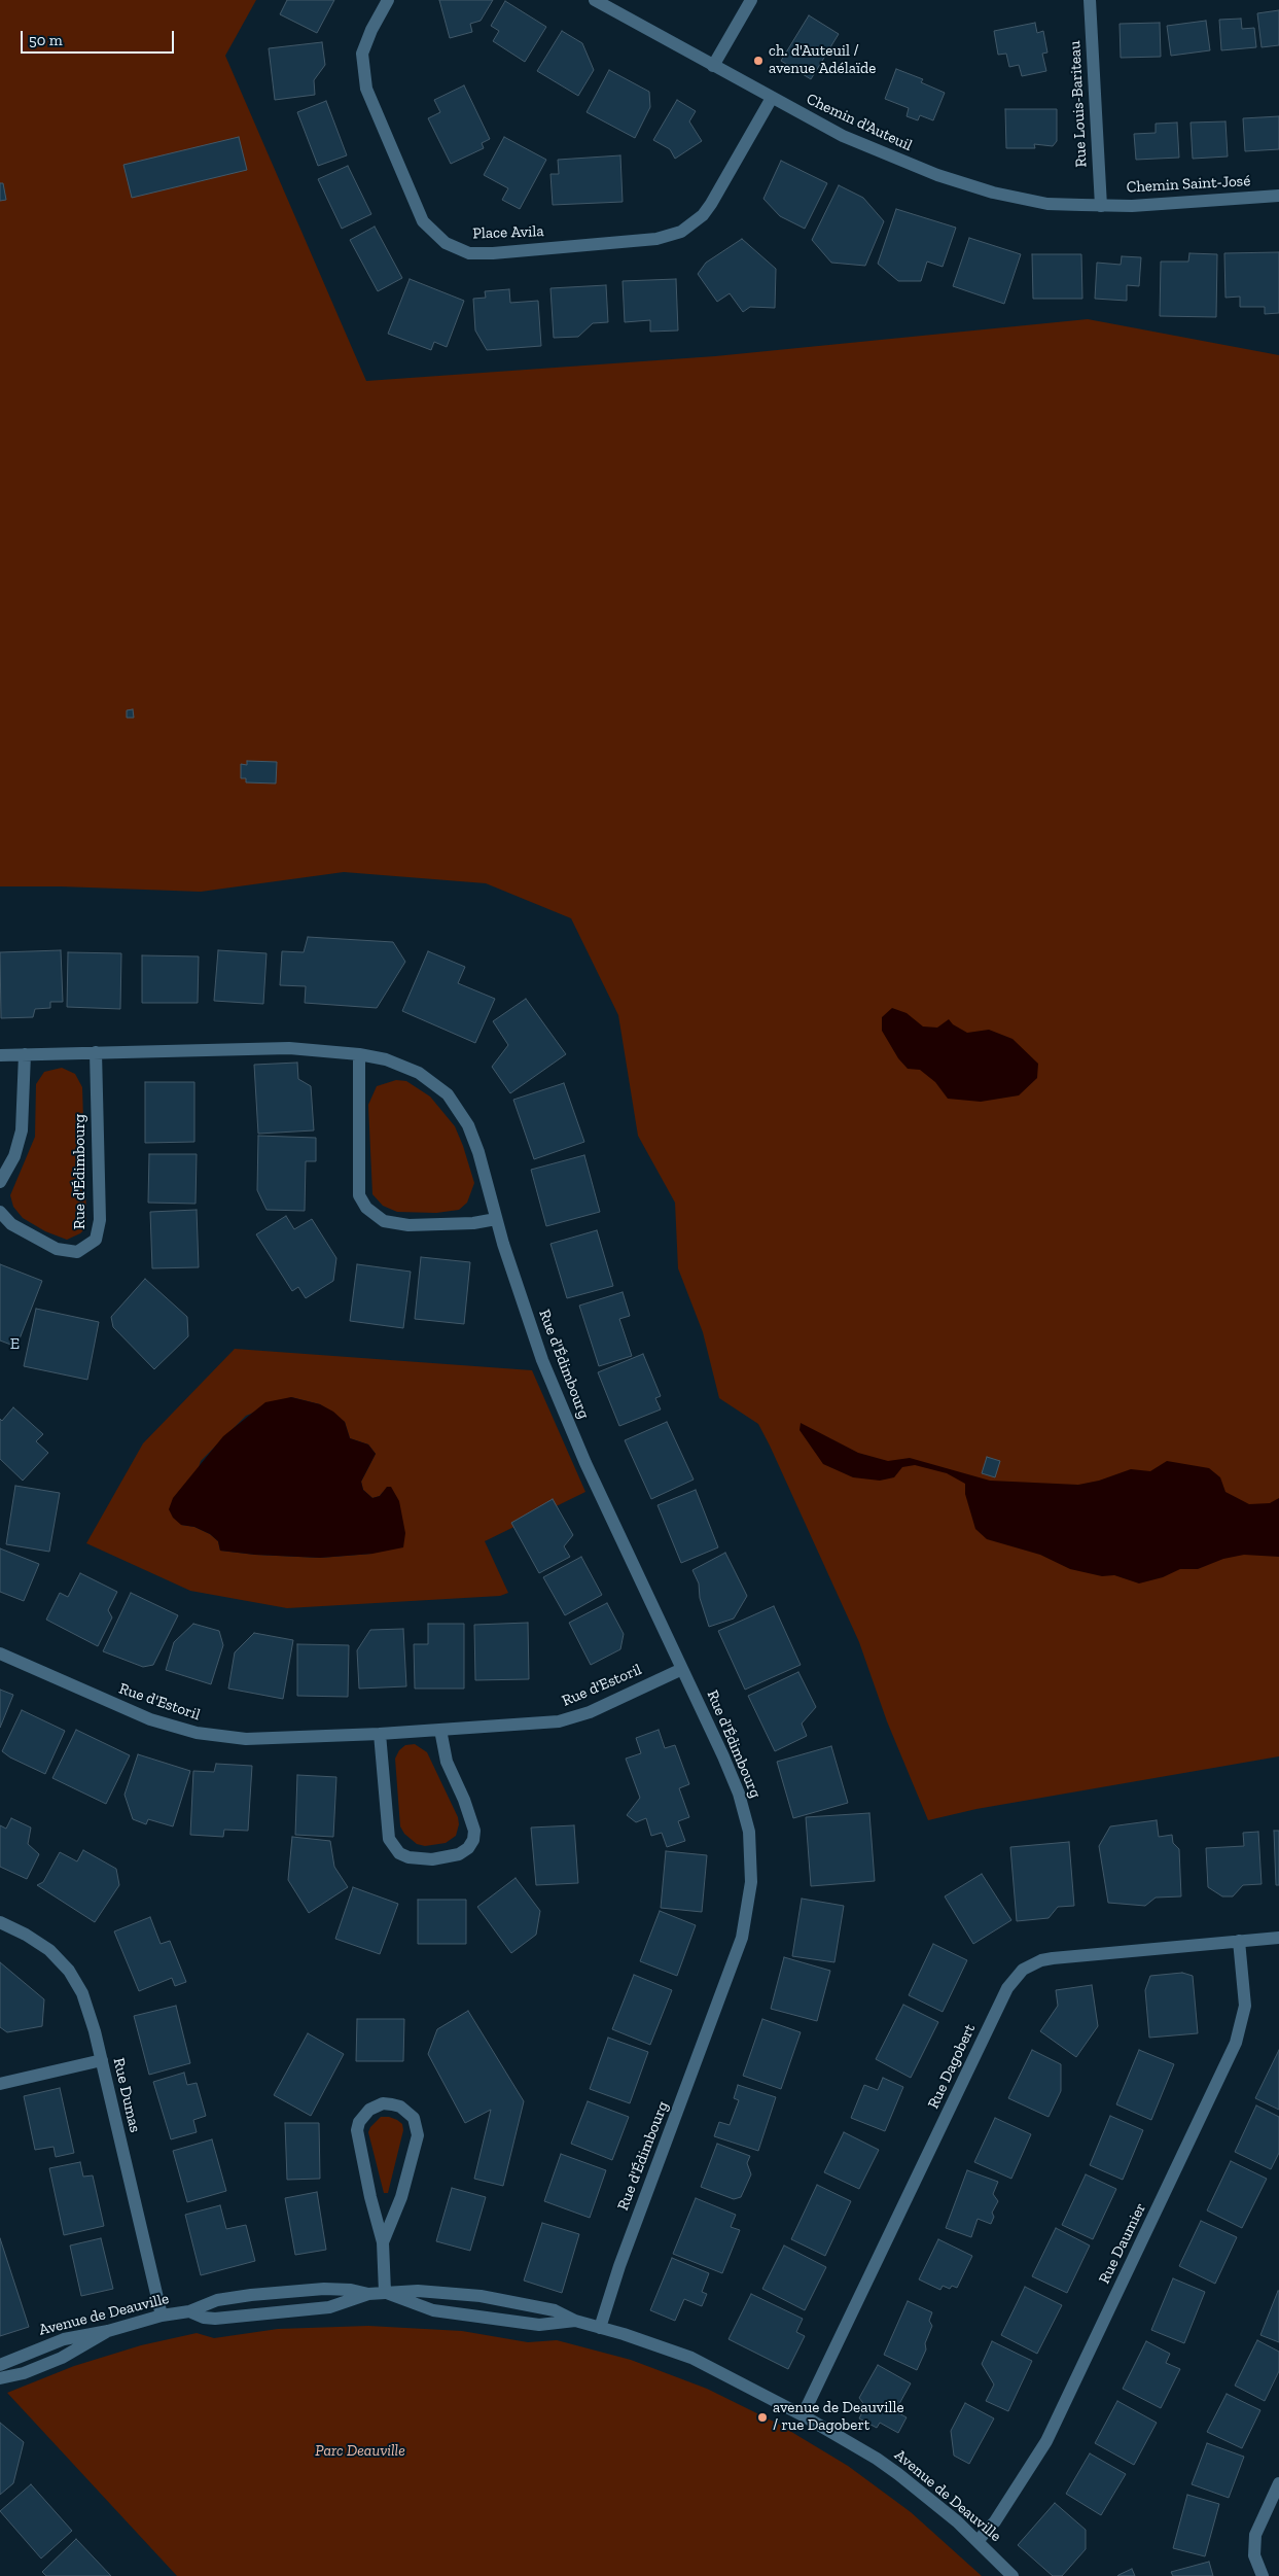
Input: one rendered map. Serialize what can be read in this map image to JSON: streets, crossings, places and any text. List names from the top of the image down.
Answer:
{
  "streets": {
    "street": [
      "Rue Louis-Bariteau",
      "Chemin d'Auteuil",
      "Chemin Saint-José",
      "Place Avila",
      "Rue d'Édimbourg",
      "Rue d'Estoril",
      "Rue Dagobert",
      "Rue Dumas",
      "Rue Daumier",
      "Avenue de Deauville"
    ]
  },
  "crossings": [
    ["Rue Louis-Bariteau", "Chemin d'Auteuil"],
    ["Rue Louis-Bariteau", "Chemin Saint-José"],
    ["Chemin d'Auteuil", "Chemin Saint-José"],
    ["Chemin d'Auteuil", "Place Avila"],
    ["Rue d'Édimbourg", "Rue d'Estoril"],
    ["Rue d'Édimbourg", "Avenue de Deauville"],
    ["Rue Dagobert", "Rue Daumier"],
    ["Rue Dagobert", "Avenue de Deauville"],
    ["Rue Dumas", "Avenue de Deauville"],
    ["Rue Daumier", "Avenue de Deauville"]
  ],
  "districts": ["E"],
  "parks": ["Parc Deauville"],
  "places": ["ch. d'Auteuil / avenue Adélaïde", "avenue de Deauville / rue Dagobert"],
  "scale_bar": "50 m"
}
